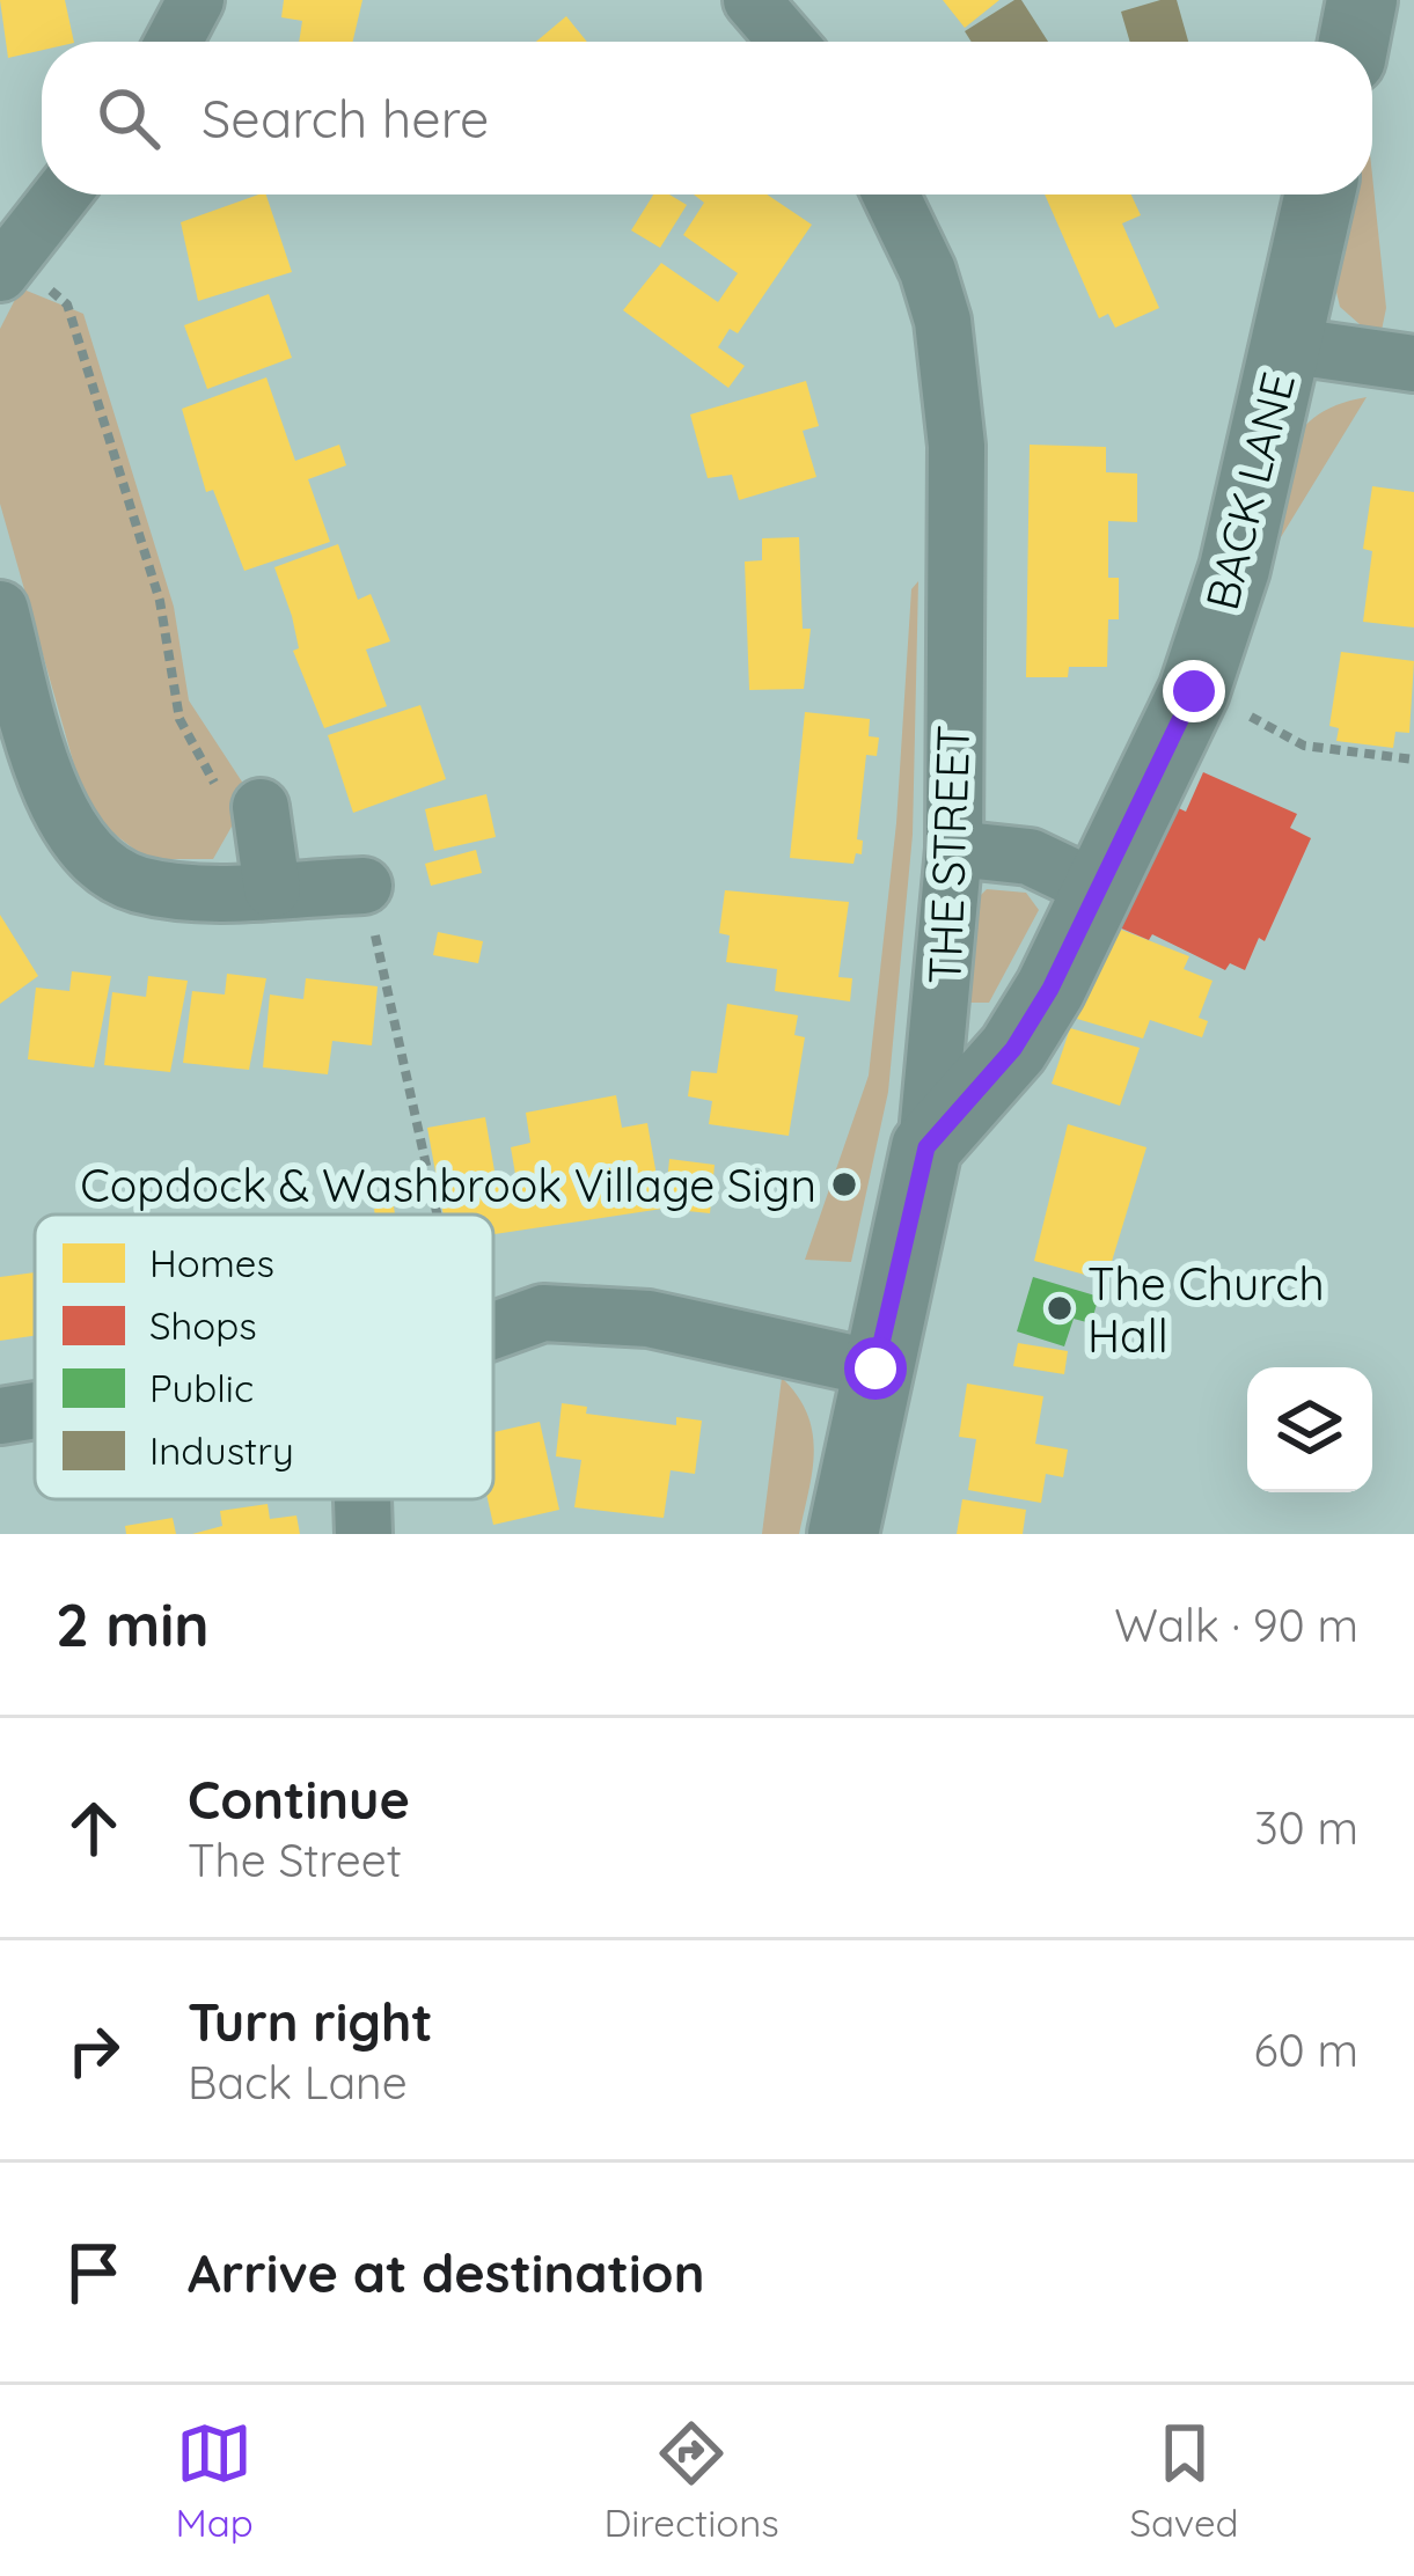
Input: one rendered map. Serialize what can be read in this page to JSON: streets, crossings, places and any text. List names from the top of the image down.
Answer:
{
  "streets": {
    "street": ["BACK LANE", "THE STREET"]
  },
  "crossings": [
    ["BACK LANE", "THE STREET"]
  ],
  "places": ["Copdock & Washbrook Village Sign", "The Church Hall"],
  "legend": [
    "Homes",
    "Shops",
    "Public",
    "Industry"
  ],
  "page": {
    "search": "Search here",
    "heading": ["2 min", "Walk · 90 m"],
    "list": [
      ["Continue", "The Street", "30 m"],
      ["Turn right", "Back Lane", "60 m"],
      "Arrive at destination"
    ],
    "nav": ["Map", "Directions", "Saved"]
  }
}
